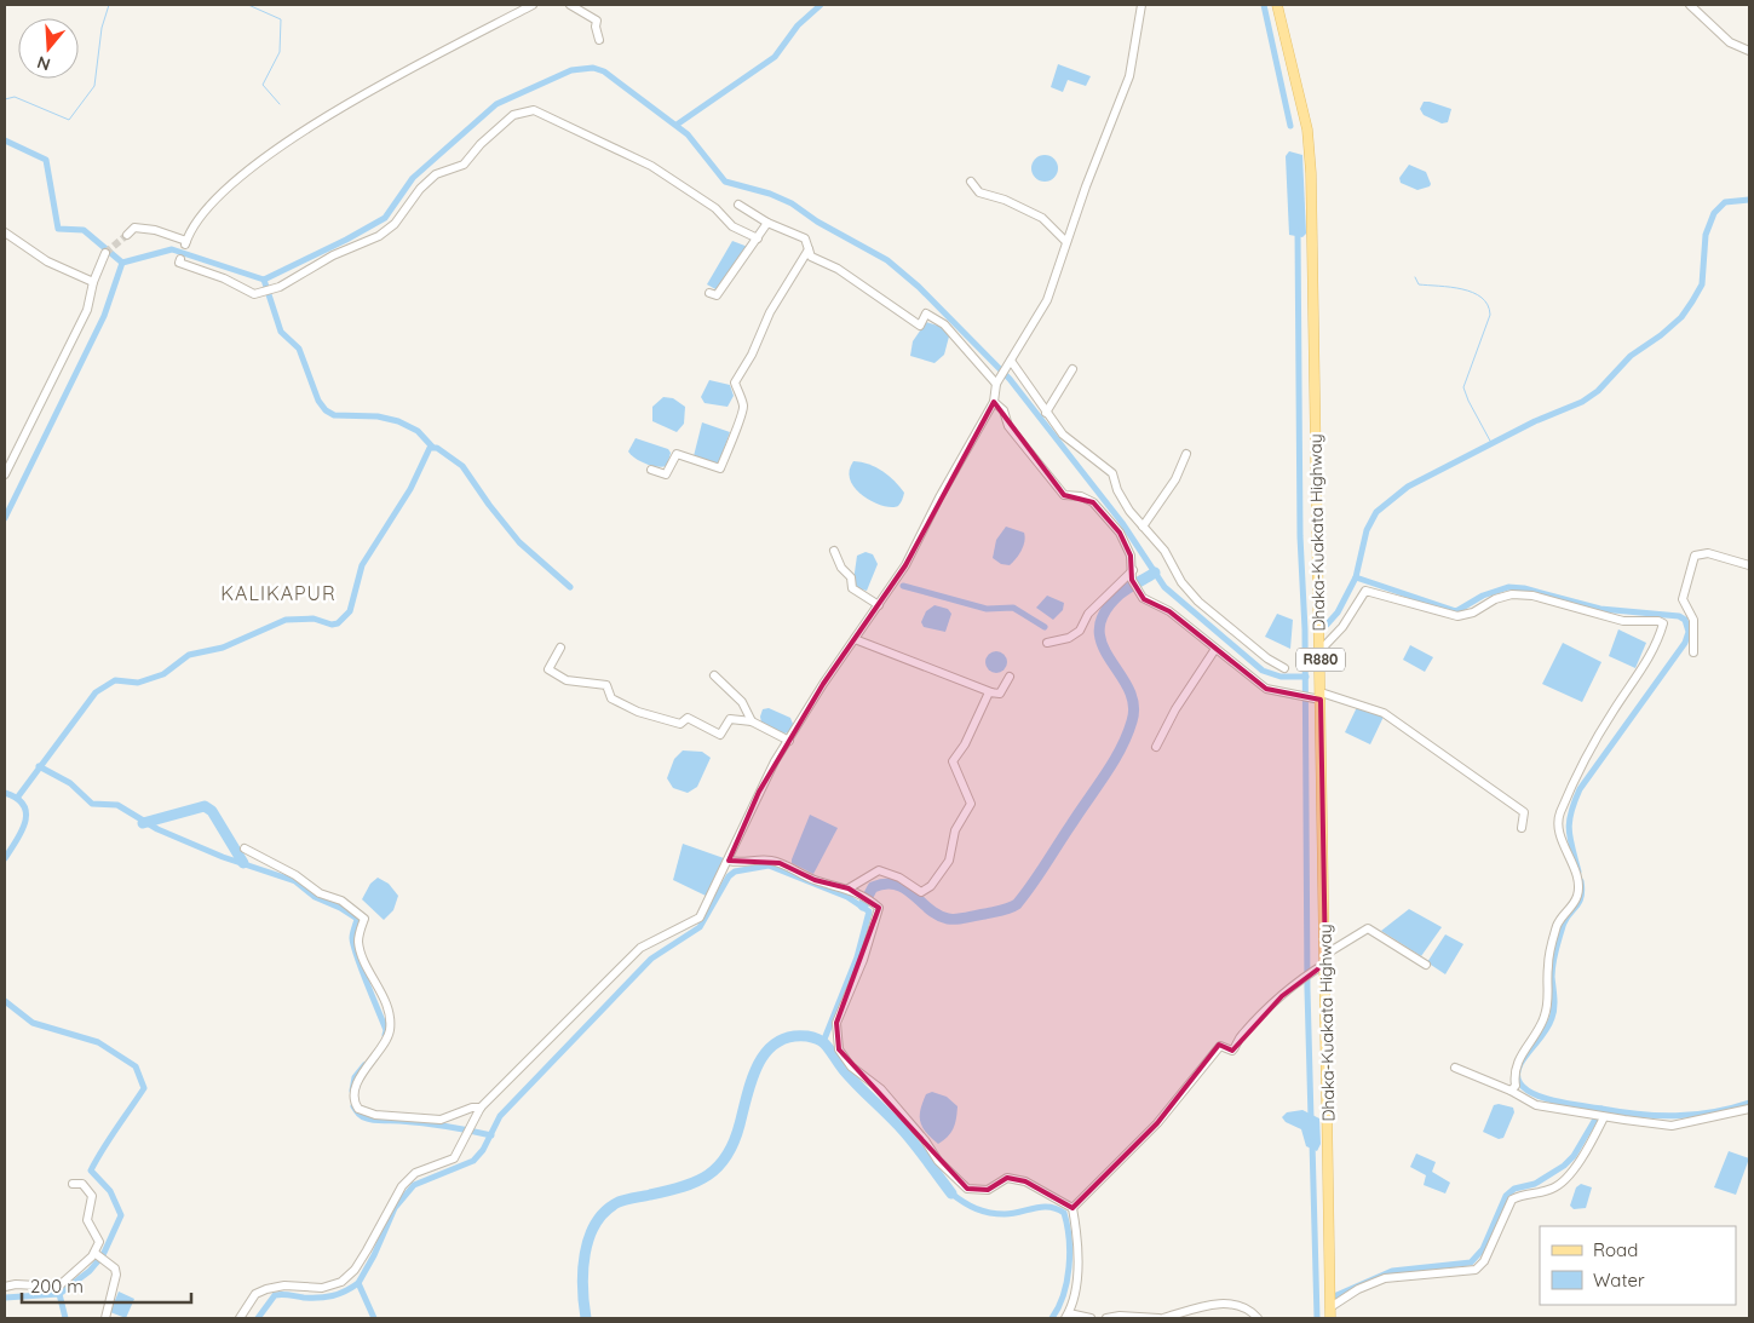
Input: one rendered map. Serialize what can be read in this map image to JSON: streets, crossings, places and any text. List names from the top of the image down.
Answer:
{
  "streets": {
    "main road": ["Dhaka-Kuakata Highway", "R880"]
  },
  "districts": ["KALIKAPUR"],
  "legend": ["Road", "Water"],
  "scale_bar": "200 m",
  "north": "bottom"
}
